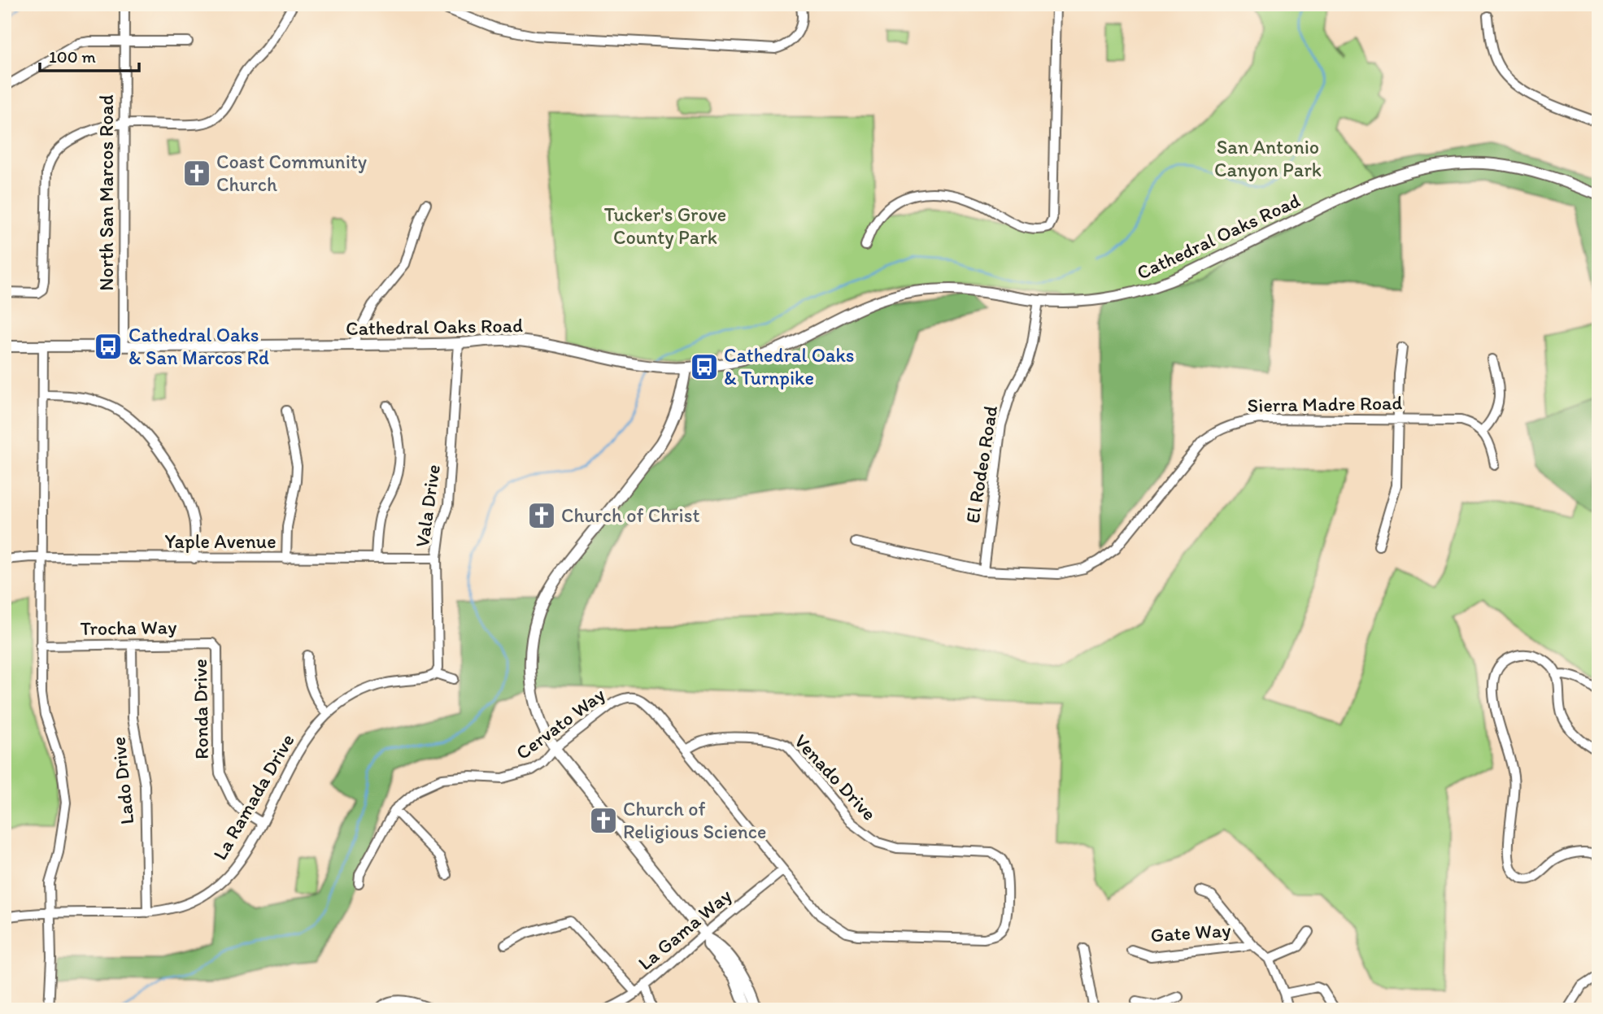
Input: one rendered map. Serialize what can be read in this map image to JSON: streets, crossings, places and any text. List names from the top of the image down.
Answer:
{
  "streets": {
    "main road": ["Cathedral Oaks Road"],
    "street": [
      "North San Marcos Road",
      "Sierra Madre Road",
      "El Rodeo Road",
      "Vala Drive",
      "Yaple Avenue",
      "Trocha Way",
      "Ronda Drive",
      "Cervato Way",
      "Venado Drive",
      "Lado Drive",
      "La Ramada Drive",
      "La Gama Way",
      "Gate Way"
    ]
  },
  "crossings": [
    ["North San Marcos Road", "Cathedral Oaks Road"],
    ["Cathedral Oaks Road", "El Rodeo Road"],
    ["Cathedral Oaks Road", "Vala Drive"],
    ["Sierra Madre Road", "El Rodeo Road"],
    ["Vala Drive", "Yaple Avenue"],
    ["Vala Drive", "La Ramada Drive"],
    ["Trocha Way", "Ronda Drive"],
    ["Trocha Way", "Lado Drive"],
    ["Ronda Drive", "La Ramada Drive"],
    ["Cervato Way", "Venado Drive"],
    ["Venado Drive", "La Gama Way"],
    ["Lado Drive", "La Ramada Drive"]
  ],
  "parks": ["San Antonio Canyon Park", "Tucker's Grove County Park"],
  "places": {
    "church": ["Coast Community Church", "Church of Christ", "Church of Religious Science"],
    "bus stop": ["Cathedral Oaks & San Marcos Rd", "Cathedral Oaks & Turnpike"]
  },
  "scale_bar": "100 m"
}
